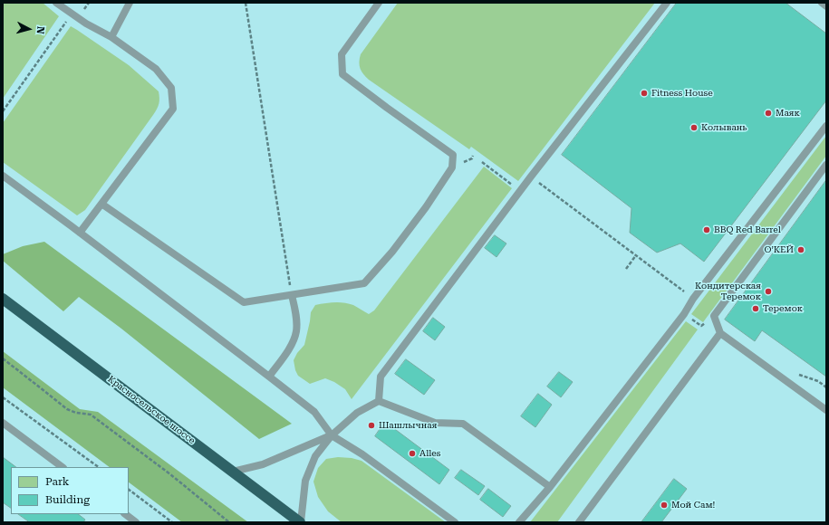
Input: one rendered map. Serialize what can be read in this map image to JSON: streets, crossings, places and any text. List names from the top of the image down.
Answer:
{
  "streets": {
    "highway": ["Красносельское шоссе"]
  },
  "places": [
    "Fitness House",
    "Маяк",
    "Колывань",
    "BBQ Red Barrel",
    "О’КЕЙ",
    "Кондитерская Теремок",
    "Теремок",
    "Шашлычная",
    "Alles",
    "Мой Сам!"
  ],
  "legend": ["Park", "Building"],
  "north": "right"
}
